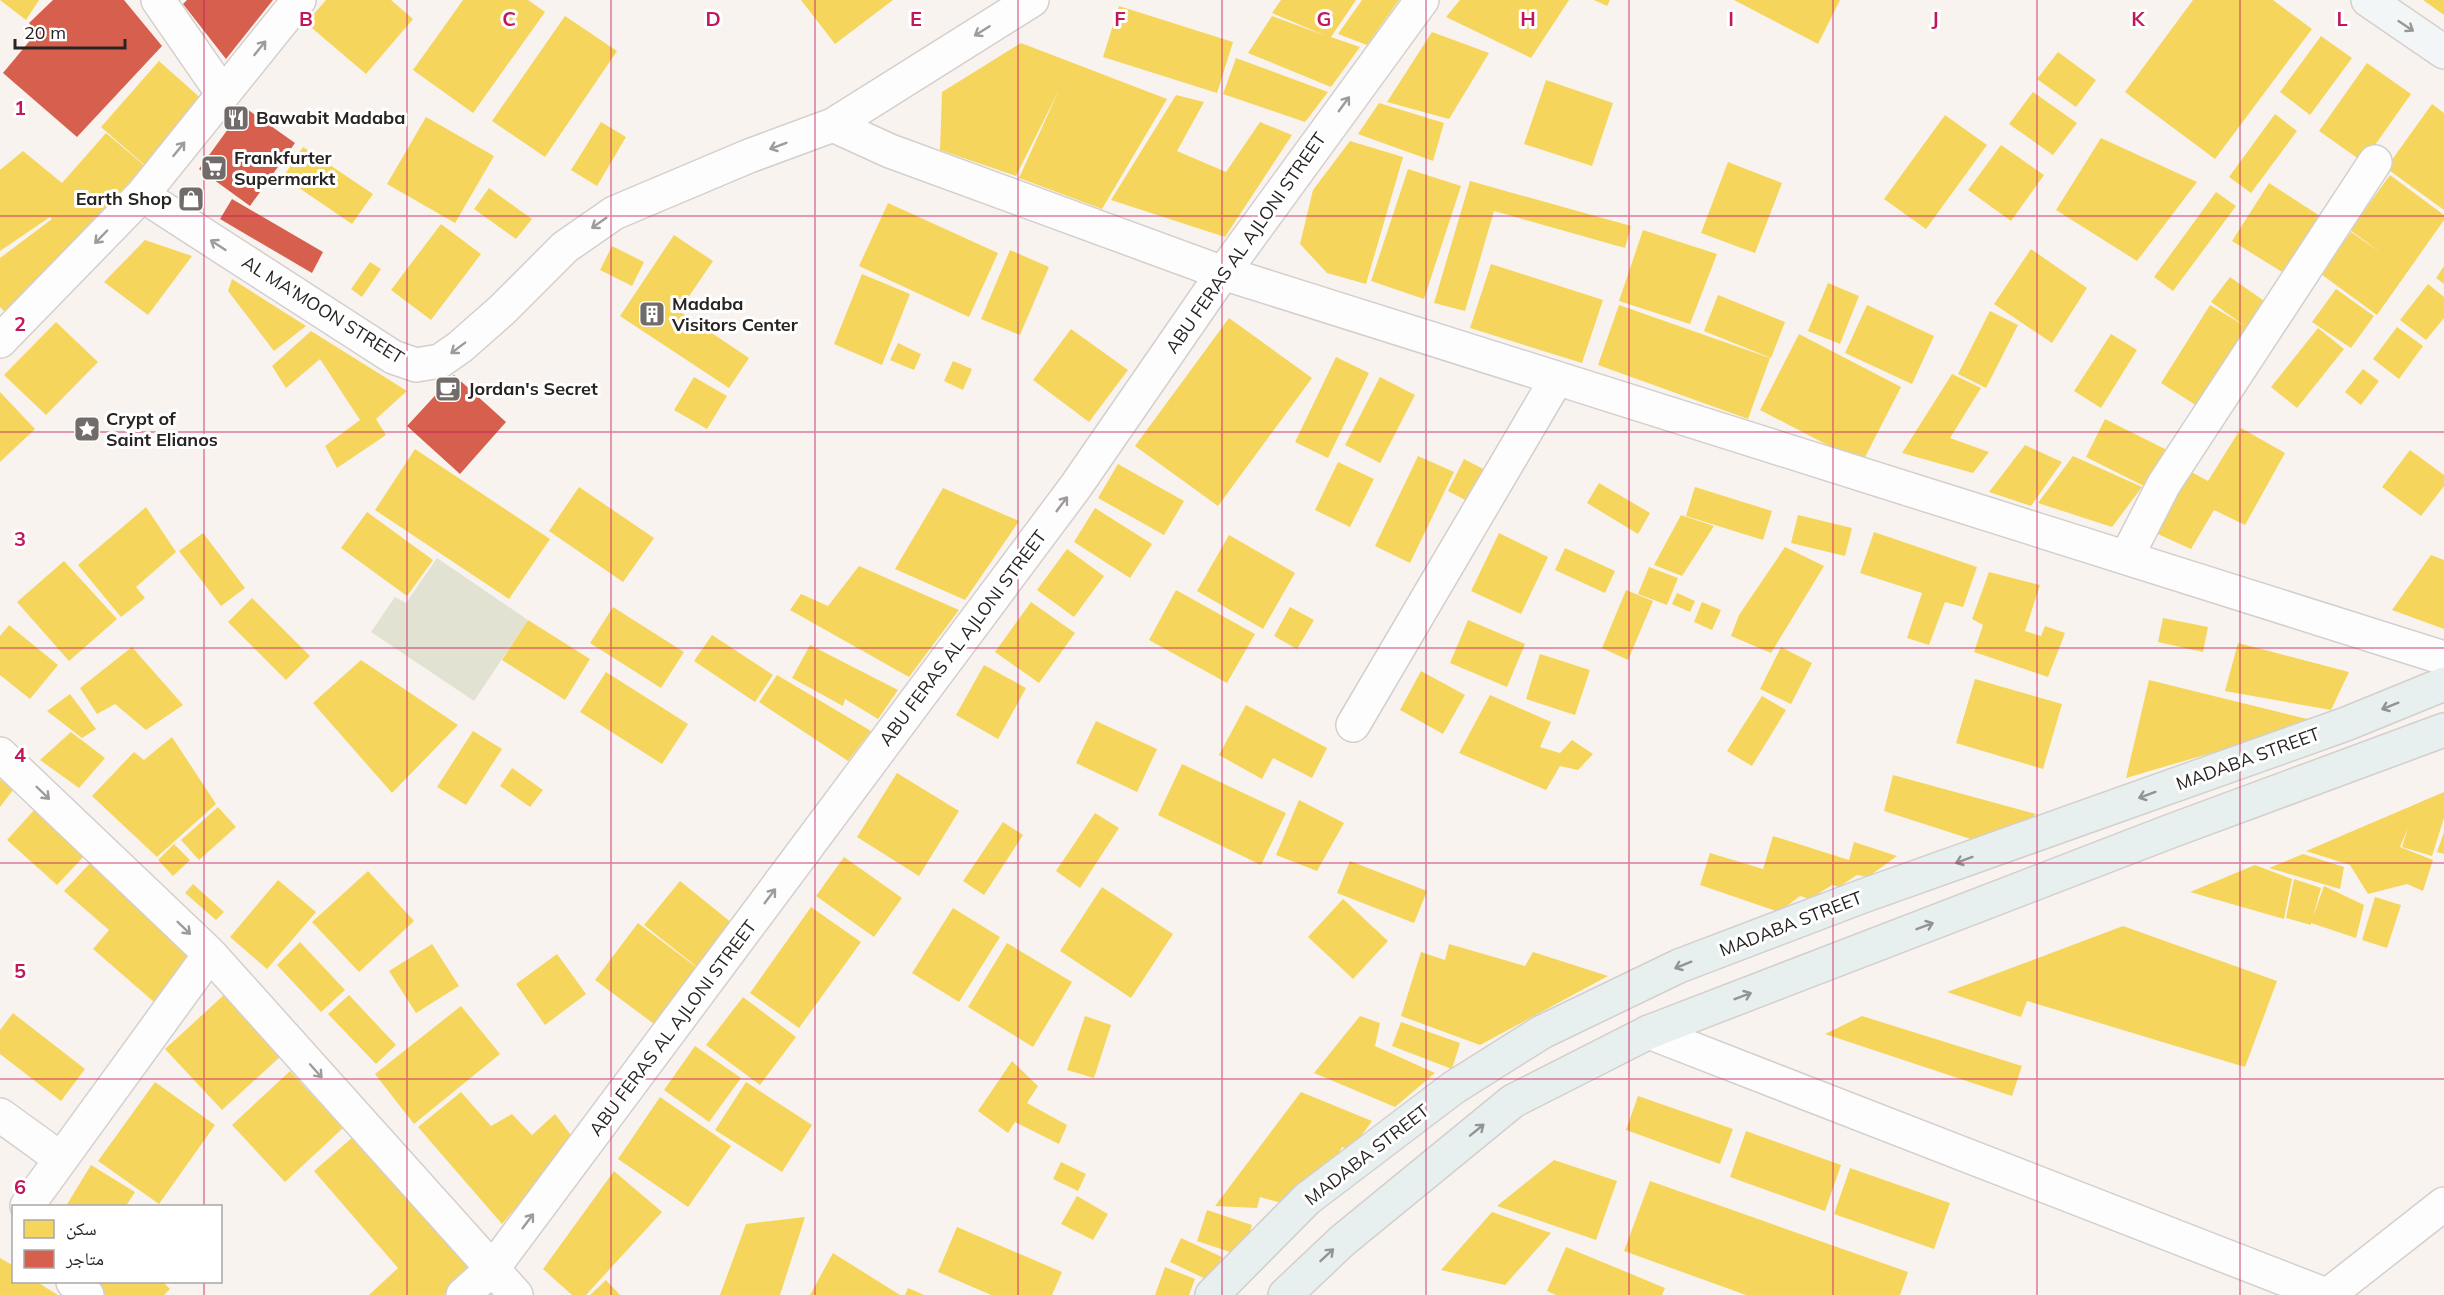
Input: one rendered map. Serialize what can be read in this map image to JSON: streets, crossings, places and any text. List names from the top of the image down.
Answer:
{
  "streets": {
    "main road": ["MADABA STREET"],
    "street": ["ABU FERAS AL AJLONI STREET", "AL MA’MOON STREET"]
  },
  "one_way": ["ABU FERAS AL AJLONI STREET", "AL MA’MOON STREET"],
  "places": {
    "restaurant": ["Bawabit Madaba"],
    "supermarket": ["Frankfurter Supermarkt"],
    "shop": ["Earth Shop"],
    "building": ["Madaba Visitors Center"],
    "cafe": ["Jordan's Secret"],
    "place": ["Crypt of Saint Elianos"]
  },
  "legend": ["سكن", "متاجر"],
  "scale_bar": "20 m",
  "grid": {
    "columns": [
      "B",
      "C",
      "D",
      "E",
      "F",
      "G",
      "H",
      "I",
      "J",
      "K",
      "L"
    ],
    "rows": [
      "1",
      "2",
      "3",
      "4",
      "5",
      "6"
    ]
  }
}
